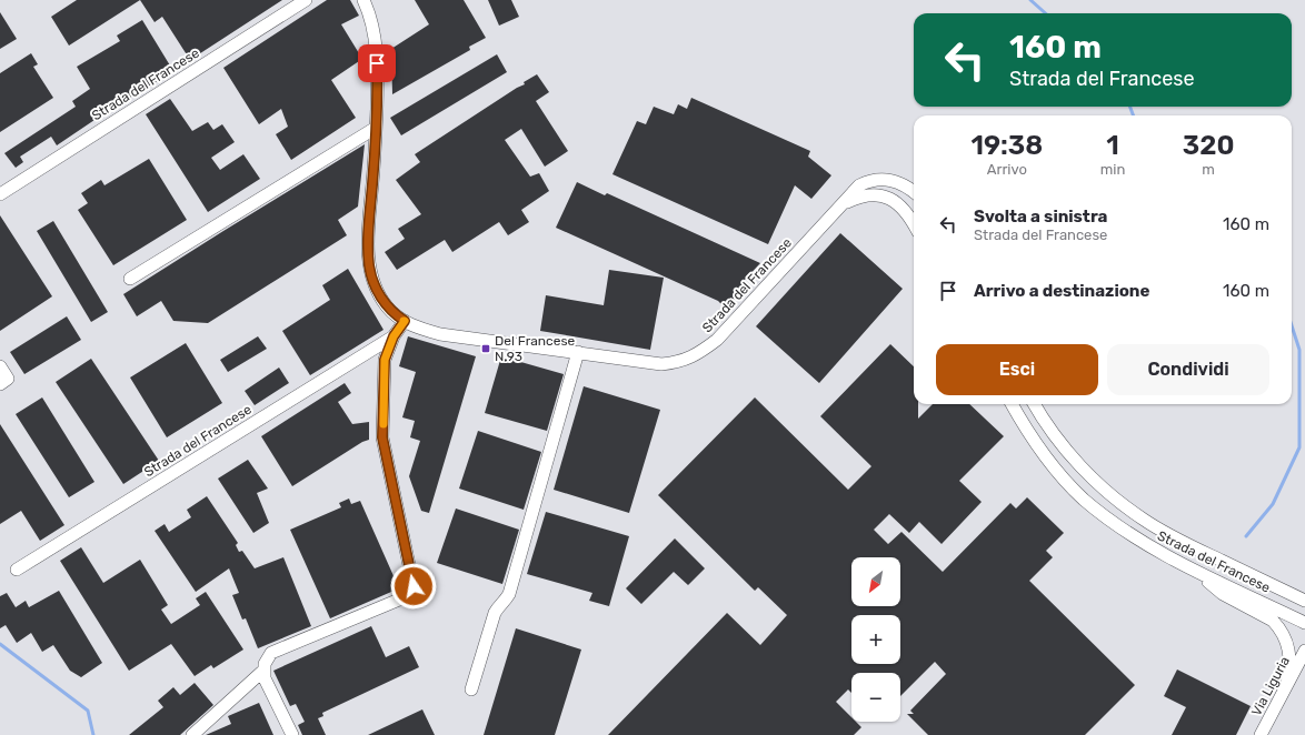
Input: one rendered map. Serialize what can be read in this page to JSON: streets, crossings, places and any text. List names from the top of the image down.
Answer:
{
  "streets": {
    "street": ["Strada del Francese", "Via Liguria"]
  },
  "places": {
    "transit": ["Del Francese N.93"]
  },
  "north": "bottom left",
  "page": {
    "turn": ["160 m", "Strada del Francese"],
    "eta": [
      "19:38",
      "Arrivo",
      "1",
      "min",
      "320",
      "m"
    ],
    "list": [
      {
        "name": "Svolta a sinistra",
        "note": "Strada del Francese",
        "value": "160 m"
      },
      {
        "name": "Arrivo a destinazione",
        "value": "160 m"
      }
    ],
    "buttons": ["Esci", "Condividi"],
    "map_buttons": ["+", "−"]
  }
}
